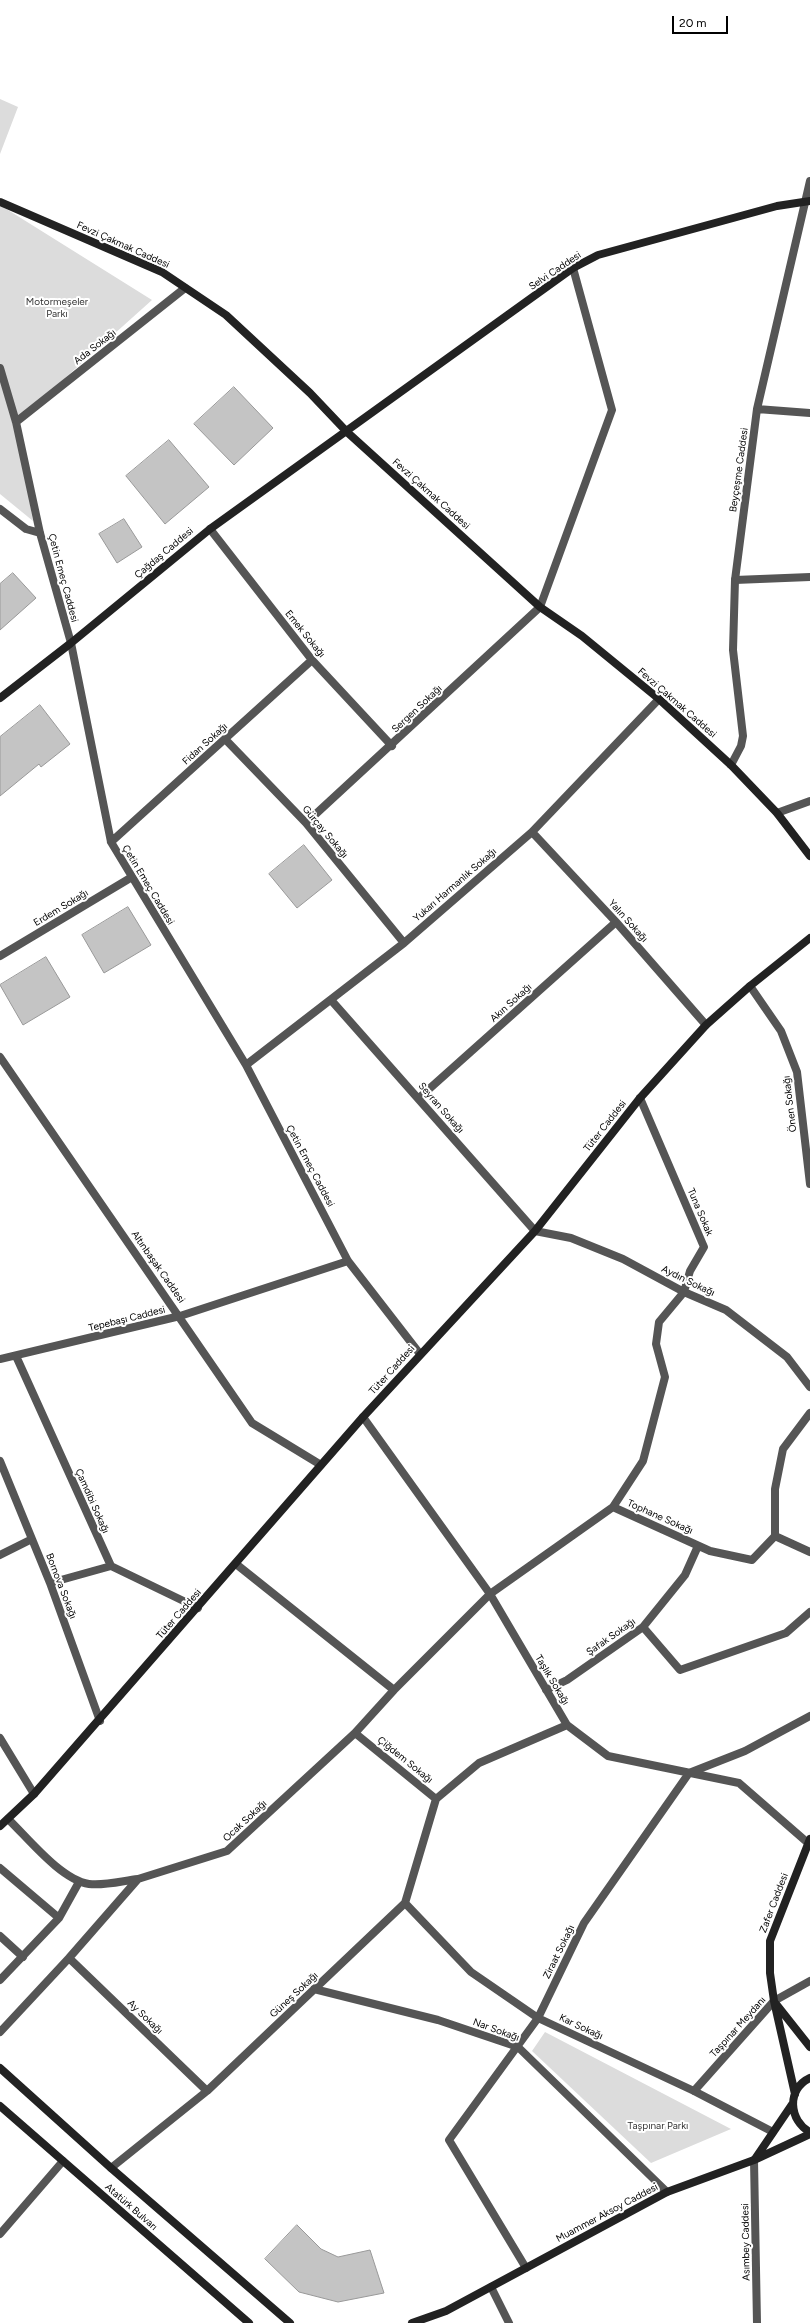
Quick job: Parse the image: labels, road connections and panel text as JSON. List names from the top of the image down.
{
  "streets": {
    "street": [
      "Fevzi Çakmak Caddesi",
      "Selvi Caddesi",
      "Ada Sokağı",
      "Beyçeşme Caddesi",
      "Çağdaş Caddesi",
      "Çetin Emeç Caddesi",
      "Emek Sokağı",
      "Sergen Sokağı",
      "Fidan Sokağı",
      "Gürçay Sokağı",
      "Yukarı Harmanlık Sokağı",
      "Erdem Sokağı",
      "Yalın Sokağı",
      "Akın Sokağı",
      "Önen Sokağı",
      "Seyran Sokağı",
      "Tüter Caddesi",
      "Tuna Sokak",
      "Altınbaşak Caddesi",
      "Aydın Sokağı",
      "Tepebaşı Caddesi",
      "Çamdibi Sokağı",
      "Tophane Sokağı",
      "Bornova Sokağı",
      "Şafak Sokağı",
      "Taşlık Sokağı",
      "Çiğdem Sokağı",
      "Ocak Sokağı",
      "Zafer Caddesi",
      "Ziraat Sokağı",
      "Güneş Sokağı",
      "Ay Sokağı",
      "Kar Sokağı",
      "Taşpınar Meydanı",
      "Nar Sokağı",
      "Atatürk Bulvarı",
      "Muammer Aksoy Caddesi",
      "Asımbey Caddesi"
    ]
  },
  "crossings": [
    ["Fevzi Çakmak Caddesi", "Selvi Caddesi"],
    ["Fevzi Çakmak Caddesi", "Ada Sokağı"],
    ["Fevzi Çakmak Caddesi", "Beyçeşme Caddesi"],
    ["Fevzi Çakmak Caddesi", "Çağdaş Caddesi"],
    ["Fevzi Çakmak Caddesi", "Sergen Sokağı"],
    ["Fevzi Çakmak Caddesi", "Yukarı Harmanlık Sokağı"],
    ["Selvi Caddesi", "Beyçeşme Caddesi"],
    ["Selvi Caddesi", "Çağdaş Caddesi"],
    ["Ada Sokağı", "Çetin Emeç Caddesi"],
    ["Çağdaş Caddesi", "Çetin Emeç Caddesi"],
    ["Çağdaş Caddesi", "Emek Sokağı"],
    ["Çetin Emeç Caddesi", "Fidan Sokağı"],
    ["Çetin Emeç Caddesi", "Yukarı Harmanlık Sokağı"],
    ["Çetin Emeç Caddesi", "Erdem Sokağı"],
    ["Çetin Emeç Caddesi", "Tüter Caddesi"],
    ["Çetin Emeç Caddesi", "Tepebaşı Caddesi"],
    ["Emek Sokağı", "Sergen Sokağı"],
    ["Emek Sokağı", "Fidan Sokağı"],
    ["Sergen Sokağı", "Gürçay Sokağı"],
    ["Fidan Sokağı", "Gürçay Sokağı"],
    ["Gürçay Sokağı", "Yukarı Harmanlık Sokağı"],
    ["Yukarı Harmanlık Sokağı", "Yalın Sokağı"],
    ["Yukarı Harmanlık Sokağı", "Seyran Sokağı"],
    ["Yalın Sokağı", "Akın Sokağı"],
    ["Yalın Sokağı", "Tüter Caddesi"],
    ["Akın Sokağı", "Seyran Sokağı"],
    ["Önen Sokağı", "Tüter Caddesi"],
    ["Seyran Sokağı", "Tüter Caddesi"],
    ["Seyran Sokağı", "Aydın Sokağı"],
    ["Tüter Caddesi", "Tuna Sokak"],
    ["Tüter Caddesi", "Altınbaşak Caddesi"],
    ["Tüter Caddesi", "Aydın Sokağı"],
    ["Tüter Caddesi", "Bornova Sokağı"],
    ["Tüter Caddesi", "Taşlık Sokağı"],
    ["Tuna Sokak", "Aydın Sokağı"],
    ["Tuna Sokak", "Tophane Sokağı"],
    ["Altınbaşak Caddesi", "Tepebaşı Caddesi"],
    ["Tepebaşı Caddesi", "Çamdibi Sokağı"],
    ["Tophane Sokağı", "Şafak Sokağı"],
    ["Tophane Sokağı", "Taşlık Sokağı"],
    ["Tophane Sokağı", "Ocak Sokağı"],
    ["Şafak Sokağı", "Taşlık Sokağı"],
    ["Taşlık Sokağı", "Ocak Sokağı"],
    ["Taşlık Sokağı", "Zafer Caddesi"],
    ["Taşlık Sokağı", "Ziraat Sokağı"],
    ["Çiğdem Sokağı", "Ocak Sokağı"],
    ["Zafer Caddesi", "Taşpınar Meydanı"],
    ["Ziraat Sokağı", "Kar Sokağı"],
    ["Ziraat Sokağı", "Nar Sokağı"],
    ["Ziraat Sokağı", "Muammer Aksoy Caddesi"],
    ["Güneş Sokağı", "Ay Sokağı"],
    ["Güneş Sokağı", "Kar Sokağı"],
    ["Güneş Sokağı", "Nar Sokağı"],
    ["Kar Sokağı", "Taşpınar Meydanı"],
    ["Nar Sokağı", "Muammer Aksoy Caddesi"],
    ["Muammer Aksoy Caddesi", "Asımbey Caddesi"]
  ],
  "parks": ["Motormeşeler Parkı", "Taşpınar Parkı"],
  "scale_bar": "20 m"
}
